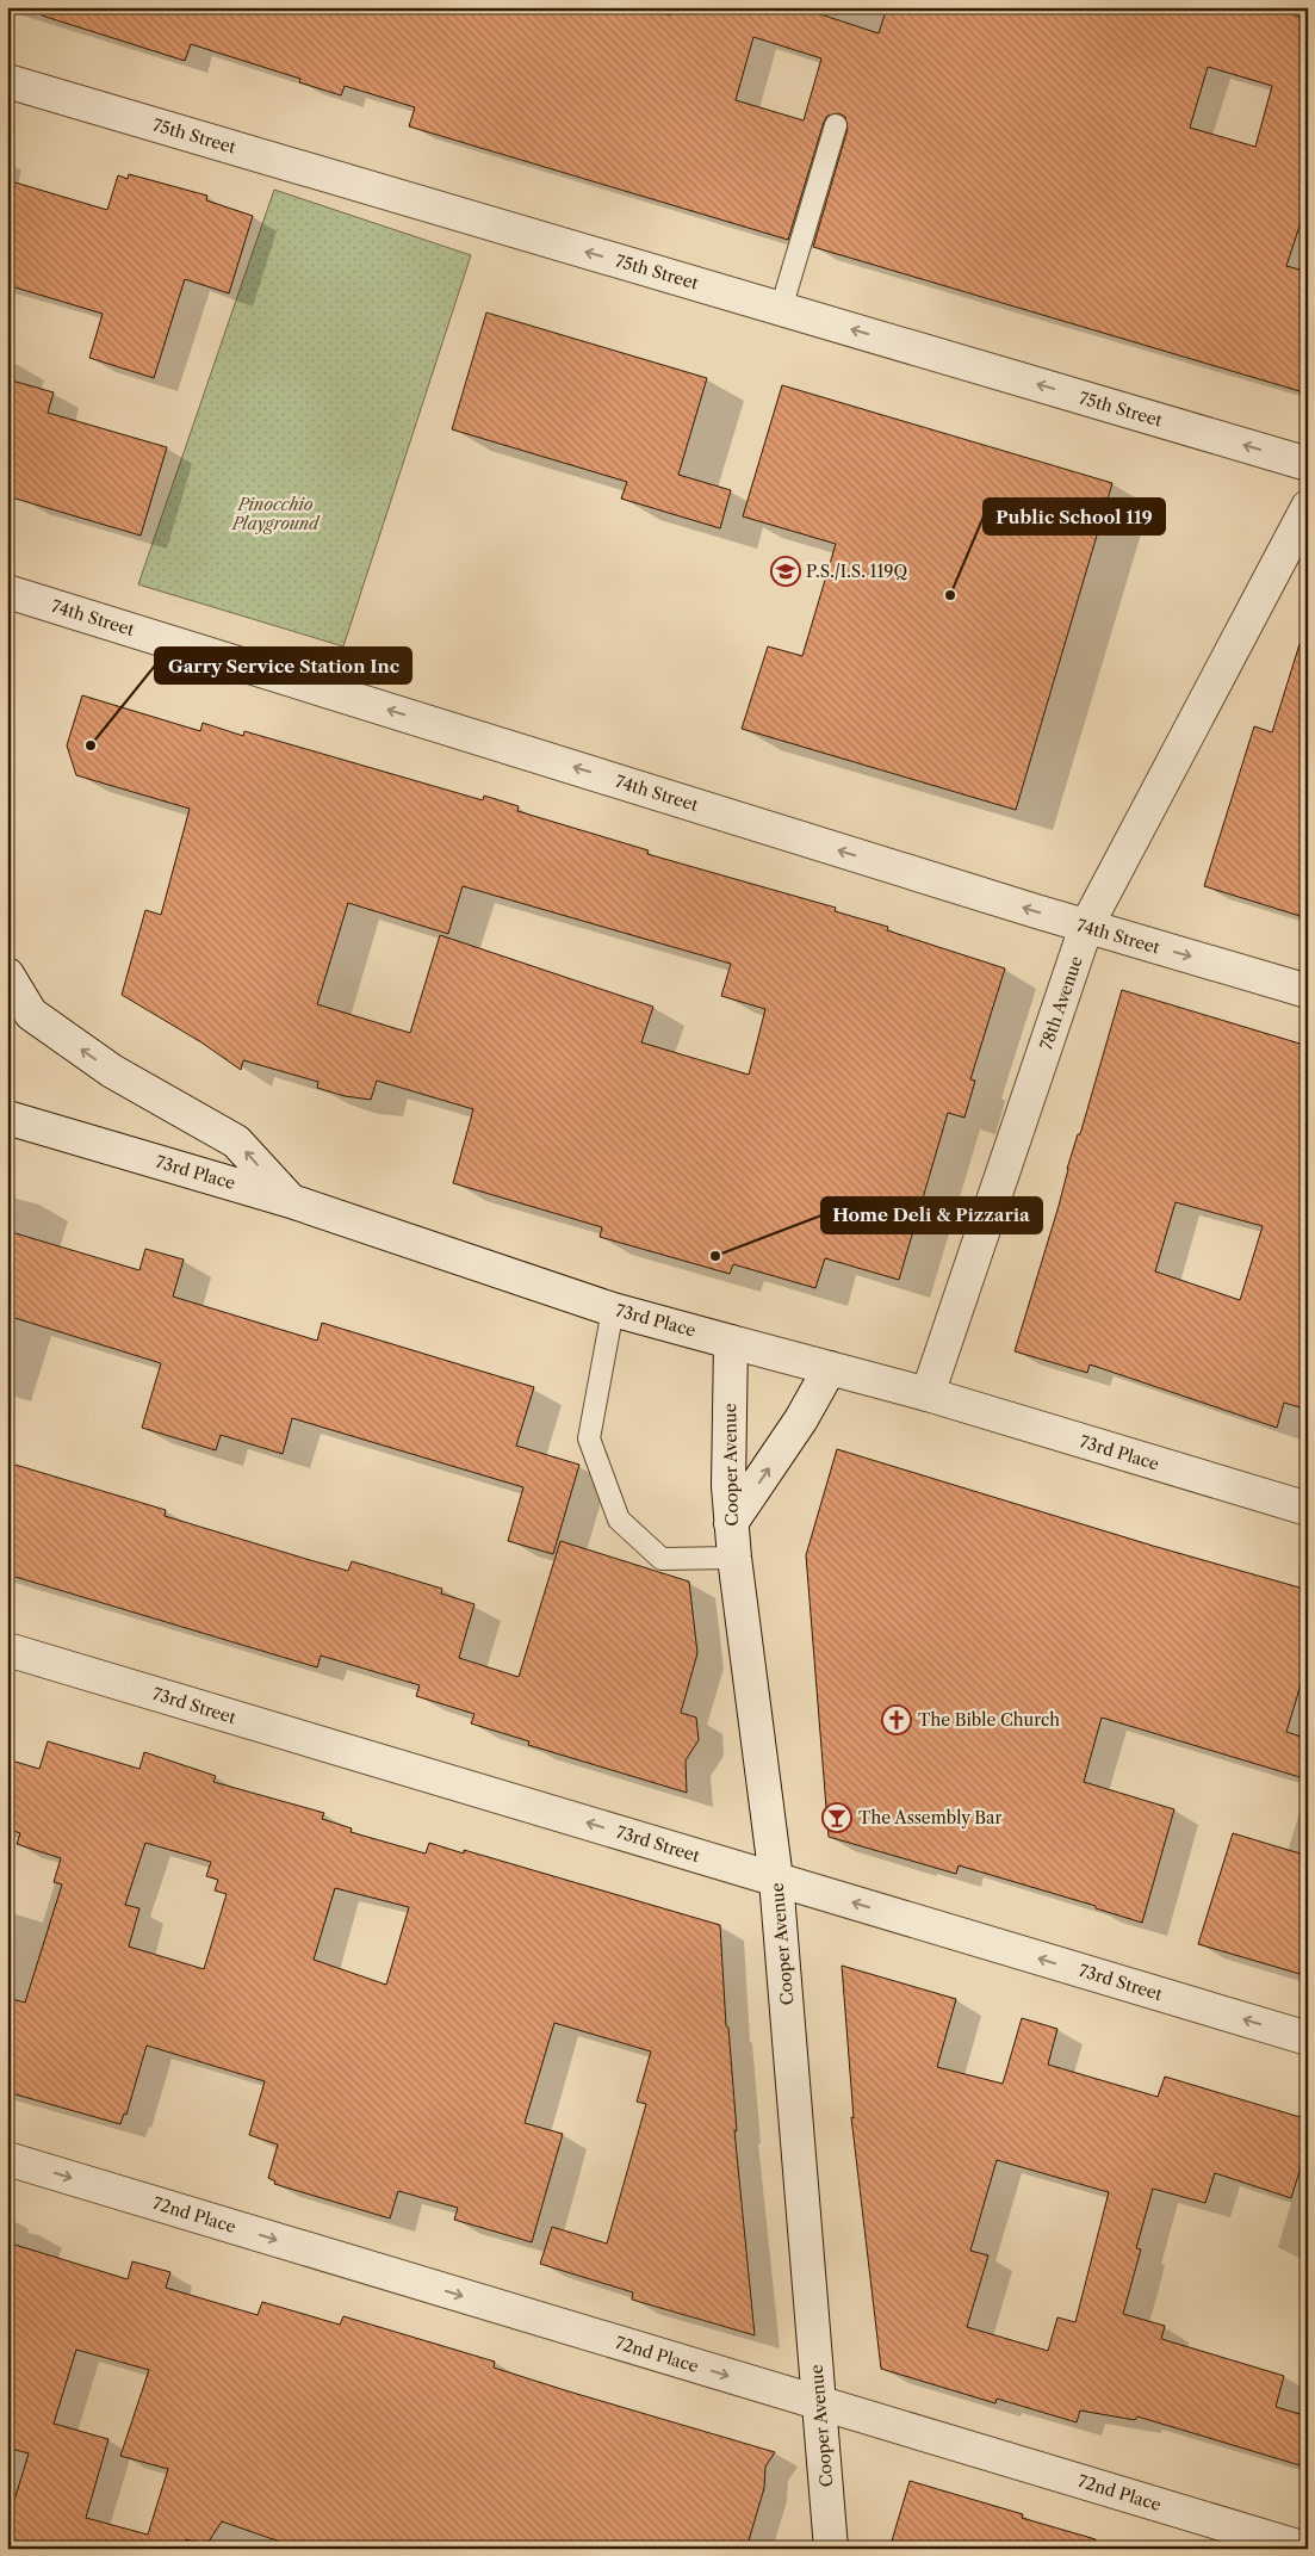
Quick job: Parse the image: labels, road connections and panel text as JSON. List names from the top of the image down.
{
  "streets": {
    "street": [
      "75th Street",
      "74th Street",
      "78th Avenue",
      "73rd Place",
      "Cooper Avenue",
      "73rd Street",
      "72nd Place"
    ]
  },
  "crossings": [
    ["74th Street", "78th Avenue"],
    ["78th Avenue", "73rd Place"],
    ["73rd Place", "Cooper Avenue"],
    ["Cooper Avenue", "73rd Street"],
    ["Cooper Avenue", "72nd Place"]
  ],
  "one_way": ["75th Street", "73rd Street", "72nd Place"],
  "parks": ["Pinocchio Playground"],
  "places": {
    "school or university": ["P.S./I.S. 119Q"],
    "other": ["Public School 119", "Garry Service Station Inc", "Home Deli & Pizzaria"],
    "church": ["The Bible Church"],
    "bar": ["The Assembly Bar"]
  }
}
